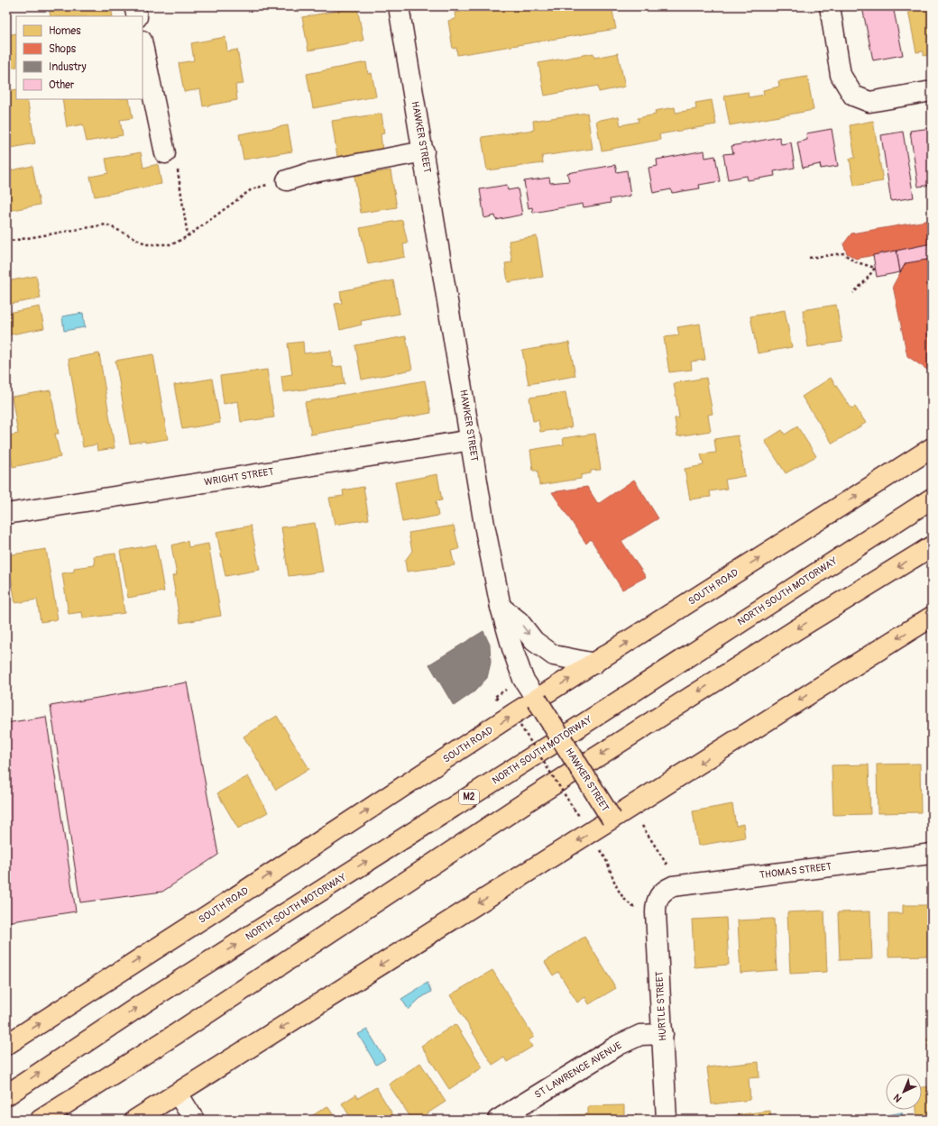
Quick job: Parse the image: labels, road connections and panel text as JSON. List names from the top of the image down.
{
  "streets": {
    "main road": [
      "HAWKER STREET",
      "SOUTH ROAD",
      "NORTH SOUTH MOTORWAY",
      "M2"
    ],
    "street": [
      "WRIGHT STREET",
      "THOMAS STREET",
      "HURTLE STREET",
      "ST LAWRENCE AVENUE"
    ]
  },
  "crossings": [
    ["HAWKER STREET", "WRIGHT STREET"],
    ["HAWKER STREET", "SOUTH ROAD"],
    ["THOMAS STREET", "HURTLE STREET"],
    ["HURTLE STREET", "ST LAWRENCE AVENUE"]
  ],
  "legend": [
    "Homes",
    "Shops",
    "Industry",
    "Other"
  ],
  "north": "bottom left"
}
